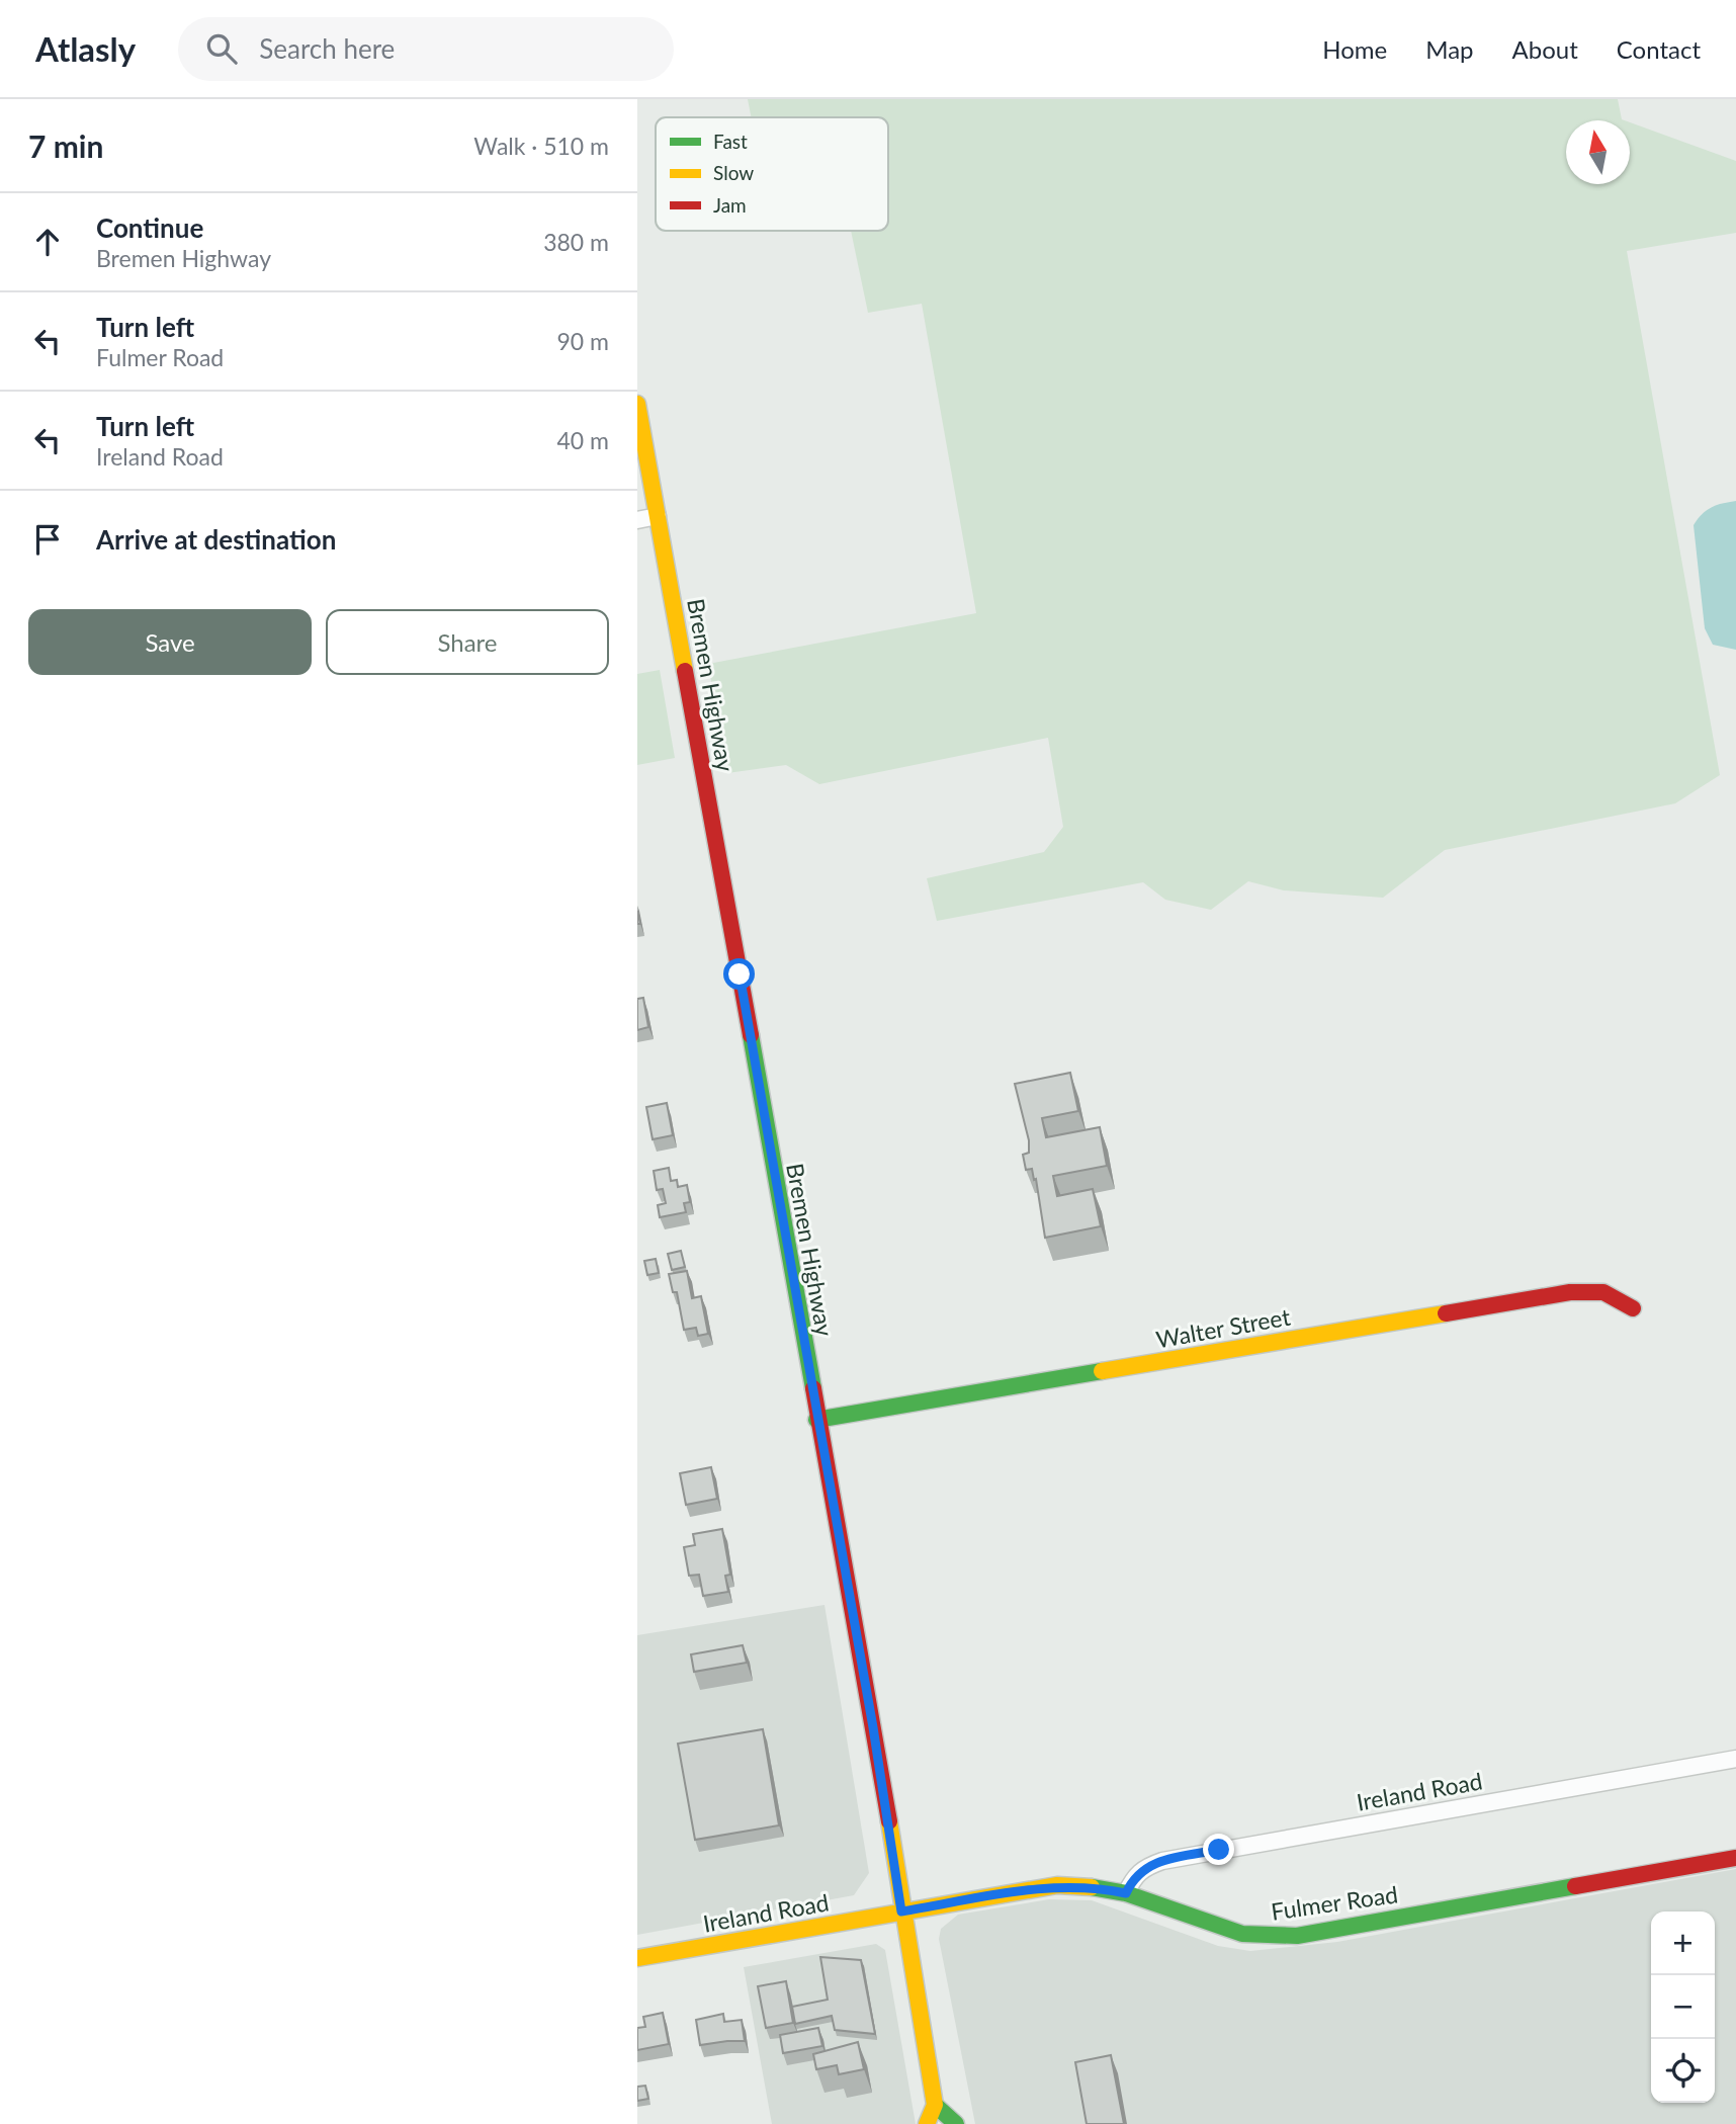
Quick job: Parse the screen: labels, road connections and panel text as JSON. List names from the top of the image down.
{
  "streets": {
    "main road": [
      "Bremen Highway",
      "Walter Street",
      "Ireland Road",
      "Fulmer Road"
    ]
  },
  "crossings": [
    ["Bremen Highway", "Walter Street"],
    ["Bremen Highway", "Ireland Road"],
    ["Bremen Highway", "Fulmer Road"],
    ["Ireland Road", "Fulmer Road"]
  ],
  "legend": ["Fast", "Slow", "Jam"],
  "north": "top",
  "page": {
    "header": "Atlasly",
    "search": "Search here",
    "nav": [
      "Home",
      "Map",
      "About",
      "Contact"
    ],
    "heading": ["7 min", "Walk · 510 m"],
    "list": [
      ["Continue", "Bremen Highway", "380 m"],
      ["Turn left", "Fulmer Road", "90 m"],
      ["Turn left", "Ireland Road", "40 m"],
      "Arrive at destination"
    ],
    "buttons": ["Save", "Share"],
    "map_buttons": ["+", "−"]
  }
}
